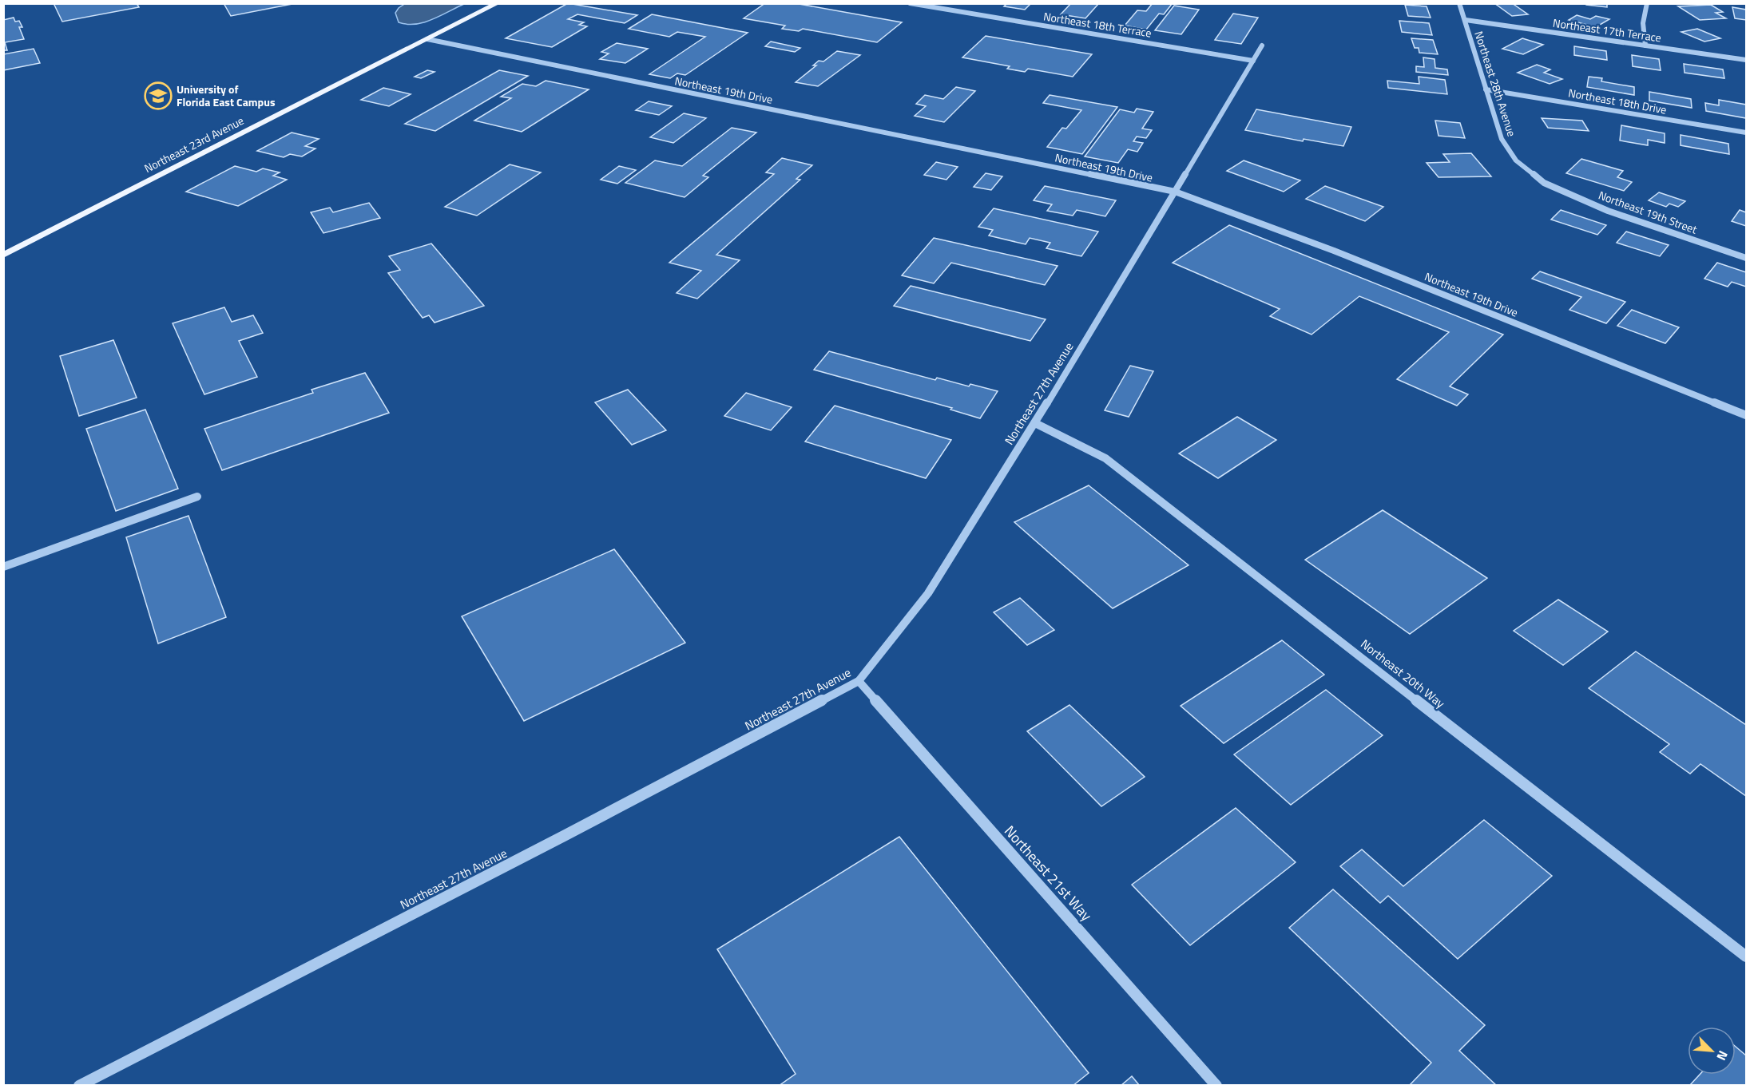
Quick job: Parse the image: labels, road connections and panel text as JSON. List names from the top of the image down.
{
  "streets": {
    "main road": ["Northeast 23rd Avenue"],
    "street": [
      "Northeast 18th Terrace",
      "Northeast 17th Terrace",
      "Northeast 28th Avenue",
      "Northeast 19th Drive",
      "Northeast 18th Drive",
      "Northeast 19th Street",
      "Northeast 27th Avenue",
      "Northeast 20th Way",
      "Northeast 21st Way"
    ]
  },
  "crossings": [
    ["Northeast 18th Terrace", "Northeast 27th Avenue"],
    ["Northeast 17th Terrace", "Northeast 28th Avenue"],
    ["Northeast 28th Avenue", "Northeast 18th Drive"],
    ["Northeast 28th Avenue", "Northeast 19th Street"],
    ["Northeast 19th Drive", "Northeast 23rd Avenue"],
    ["Northeast 19th Drive", "Northeast 27th Avenue"],
    ["Northeast 27th Avenue", "Northeast 20th Way"],
    ["Northeast 27th Avenue", "Northeast 21st Way"]
  ],
  "places": {
    "school or university": ["University of Florida East Campus"]
  },
  "north": "bottom right"
}
